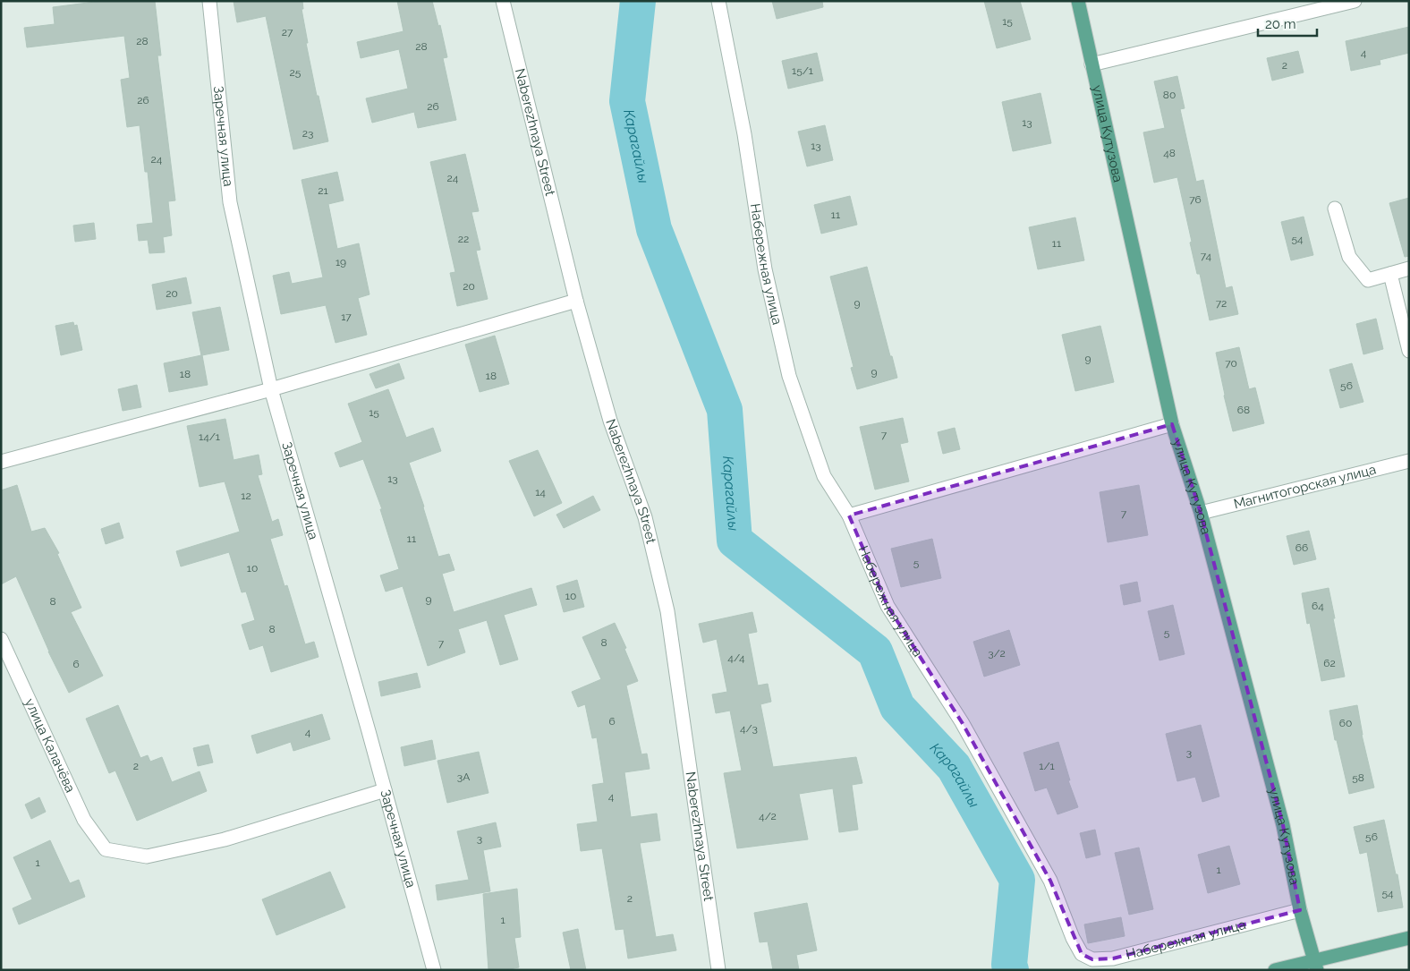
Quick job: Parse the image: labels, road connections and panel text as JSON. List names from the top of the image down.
{
  "streets": {
    "main road": ["улица Кутузова"],
    "street": [
      "Naberezhnaya Street",
      "Заречная улица",
      "Набережная улица",
      "Магнитогорская улица",
      "улица Калачёва"
    ]
  },
  "crossings": [
    ["улица Кутузова", "Набережная улица"],
    ["улица Кутузова", "Магнитогорская улица"],
    ["Заречная улица", "улица Калачёва"]
  ],
  "water": ["Карагайлы"],
  "house_numbers": [
    "15",
    "27",
    "28",
    "28",
    "4",
    "2",
    "15/1",
    "25",
    "80",
    "26",
    "26",
    "13",
    "23",
    "13",
    "48",
    "24",
    "24",
    "21",
    "76",
    "11",
    "22",
    "54",
    "11",
    "74",
    "19",
    "20",
    "20",
    "9",
    "72",
    "17",
    "9",
    "70",
    "9",
    "18",
    "18",
    "56",
    "68",
    "15",
    "7",
    "14/1",
    "13",
    "14",
    "12",
    "7",
    "11",
    "66",
    "5",
    "10",
    "10",
    "9",
    "8",
    "64",
    "8",
    "5",
    "8",
    "7",
    "3/2",
    "4/4",
    "62",
    "6",
    "6",
    "60",
    "4/3",
    "4",
    "3",
    "2",
    "1/1",
    "3А",
    "58",
    "4",
    "4/2",
    "56",
    "3",
    "1",
    "1",
    "54",
    "2",
    "1"
  ],
  "scale_bar": "20 m"
}
